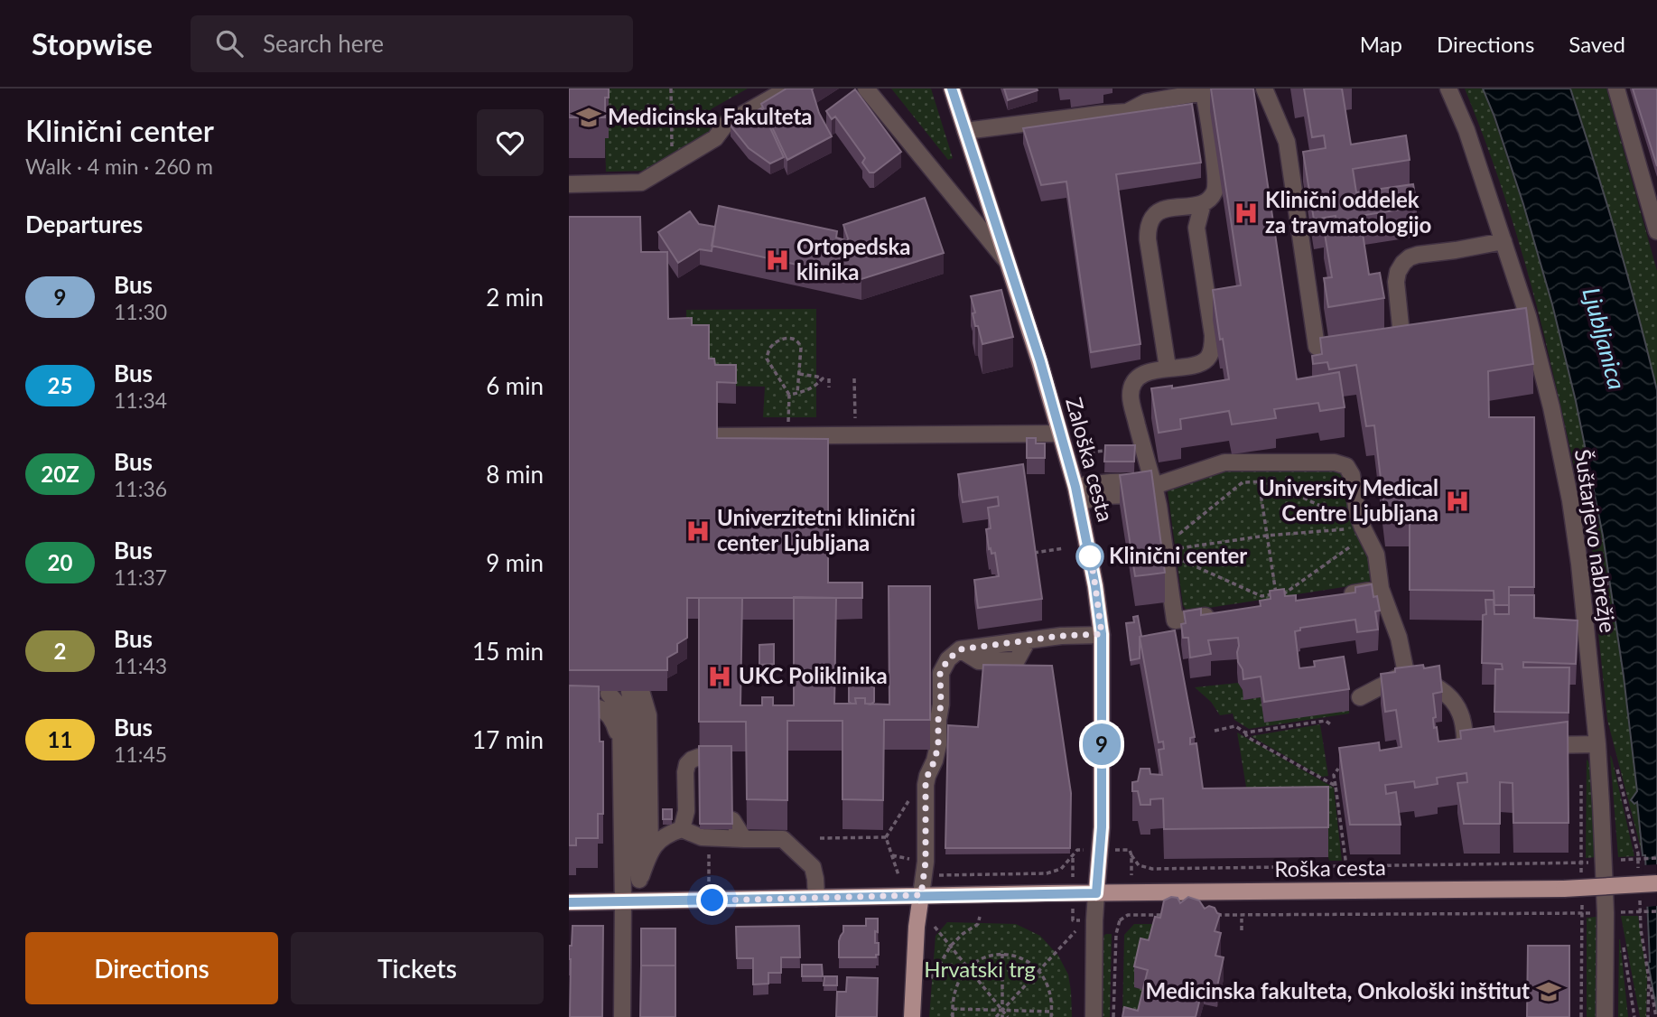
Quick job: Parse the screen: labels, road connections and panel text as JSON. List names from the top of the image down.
{
  "streets": {
    "main road": ["Zaloška cesta", "Roška cesta"],
    "street": ["Šuštarjevo nabrežje"]
  },
  "crossings": [
    ["Zaloška cesta", "Roška cesta"]
  ],
  "water": ["Ljubljanica"],
  "parks": ["Hrvatski trg"],
  "places": {
    "school or university": ["Medicinska Fakulteta", "Medicinska fakulteta, Onkološki inštitut"],
    "hospital": [
      "Klinični oddelek za travmatologijo",
      "Ortopedska klinika",
      "University Medical Centre Ljubljana",
      "Univerzitetni klinični center Ljubljana",
      "UKC Poliklinika"
    ],
    "other": ["Klinični center"]
  },
  "lines": ["bus line 9"],
  "page": {
    "header": "Stopwise",
    "search": "Search here",
    "nav": ["Map", "Directions", "Saved"],
    "heading": [
      ["Klinični center", "Walk · 4 min · 260 m"],
      "Departures"
    ],
    "on_map": "9",
    "list": [
      {
        "mark": "9",
        "name": "Bus",
        "note": "11:30",
        "value": "2 min"
      },
      {
        "mark": "25",
        "name": "Bus",
        "note": "11:34",
        "value": "6 min"
      },
      {
        "mark": "20Z",
        "name": "Bus",
        "note": "11:36",
        "value": "8 min"
      },
      {
        "mark": "20",
        "name": "Bus",
        "note": "11:37",
        "value": "9 min"
      },
      {
        "mark": "2",
        "name": "Bus",
        "note": "11:43",
        "value": "15 min"
      },
      {
        "mark": "11",
        "name": "Bus",
        "note": "11:45",
        "value": "17 min"
      }
    ],
    "buttons": ["Directions", "Tickets"]
  }
}
